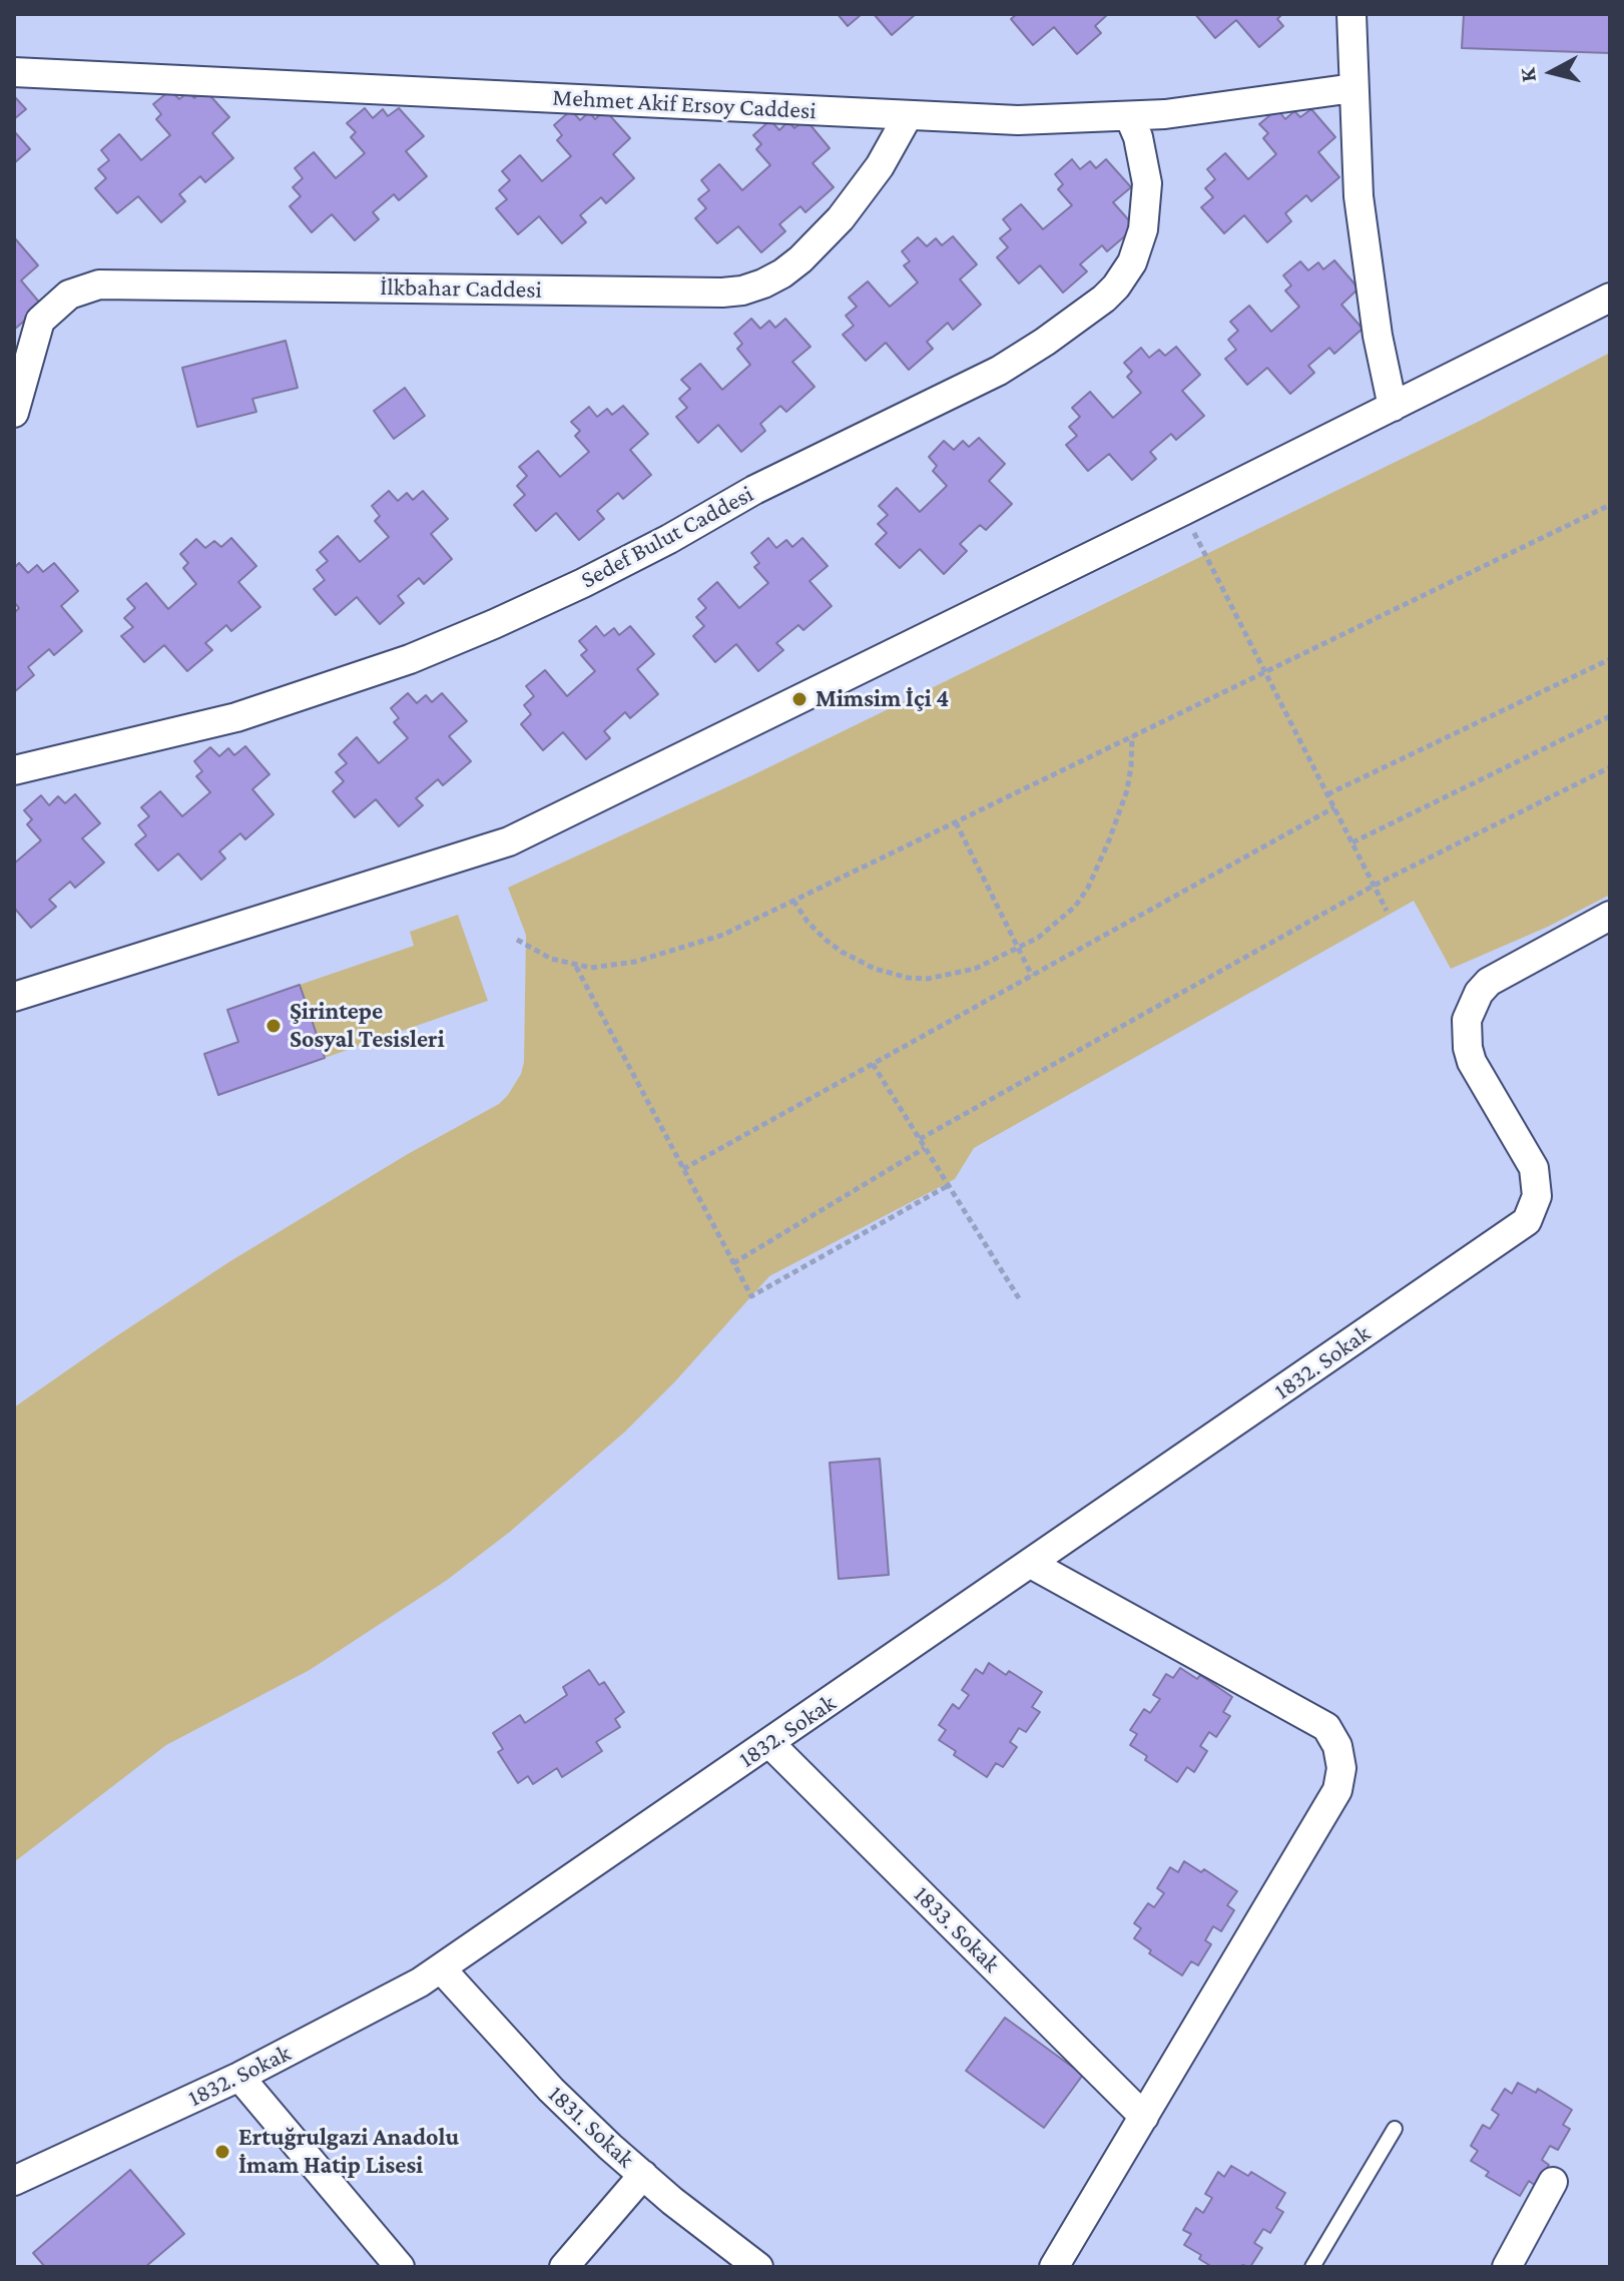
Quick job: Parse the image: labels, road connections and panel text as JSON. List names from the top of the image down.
{
  "streets": {
    "street": [
      "Mehmet Akif Ersoy Caddesi",
      "İlkbahar Caddesi",
      "Sedef Bulut Caddesi",
      "1832. Sokak",
      "1833. Sokak",
      "1831. Sokak"
    ]
  },
  "crossings": [
    ["Mehmet Akif Ersoy Caddesi", "İlkbahar Caddesi"],
    ["Mehmet Akif Ersoy Caddesi", "Sedef Bulut Caddesi"],
    ["1832. Sokak", "1833. Sokak"],
    ["1832. Sokak", "1831. Sokak"]
  ],
  "places": ["Mimsim İçi 4", "Şirintepe Sosyal Tesisleri", "Ertuğrulgazi Anadolu İmam Hatip Lisesi"],
  "north": "left"
}
